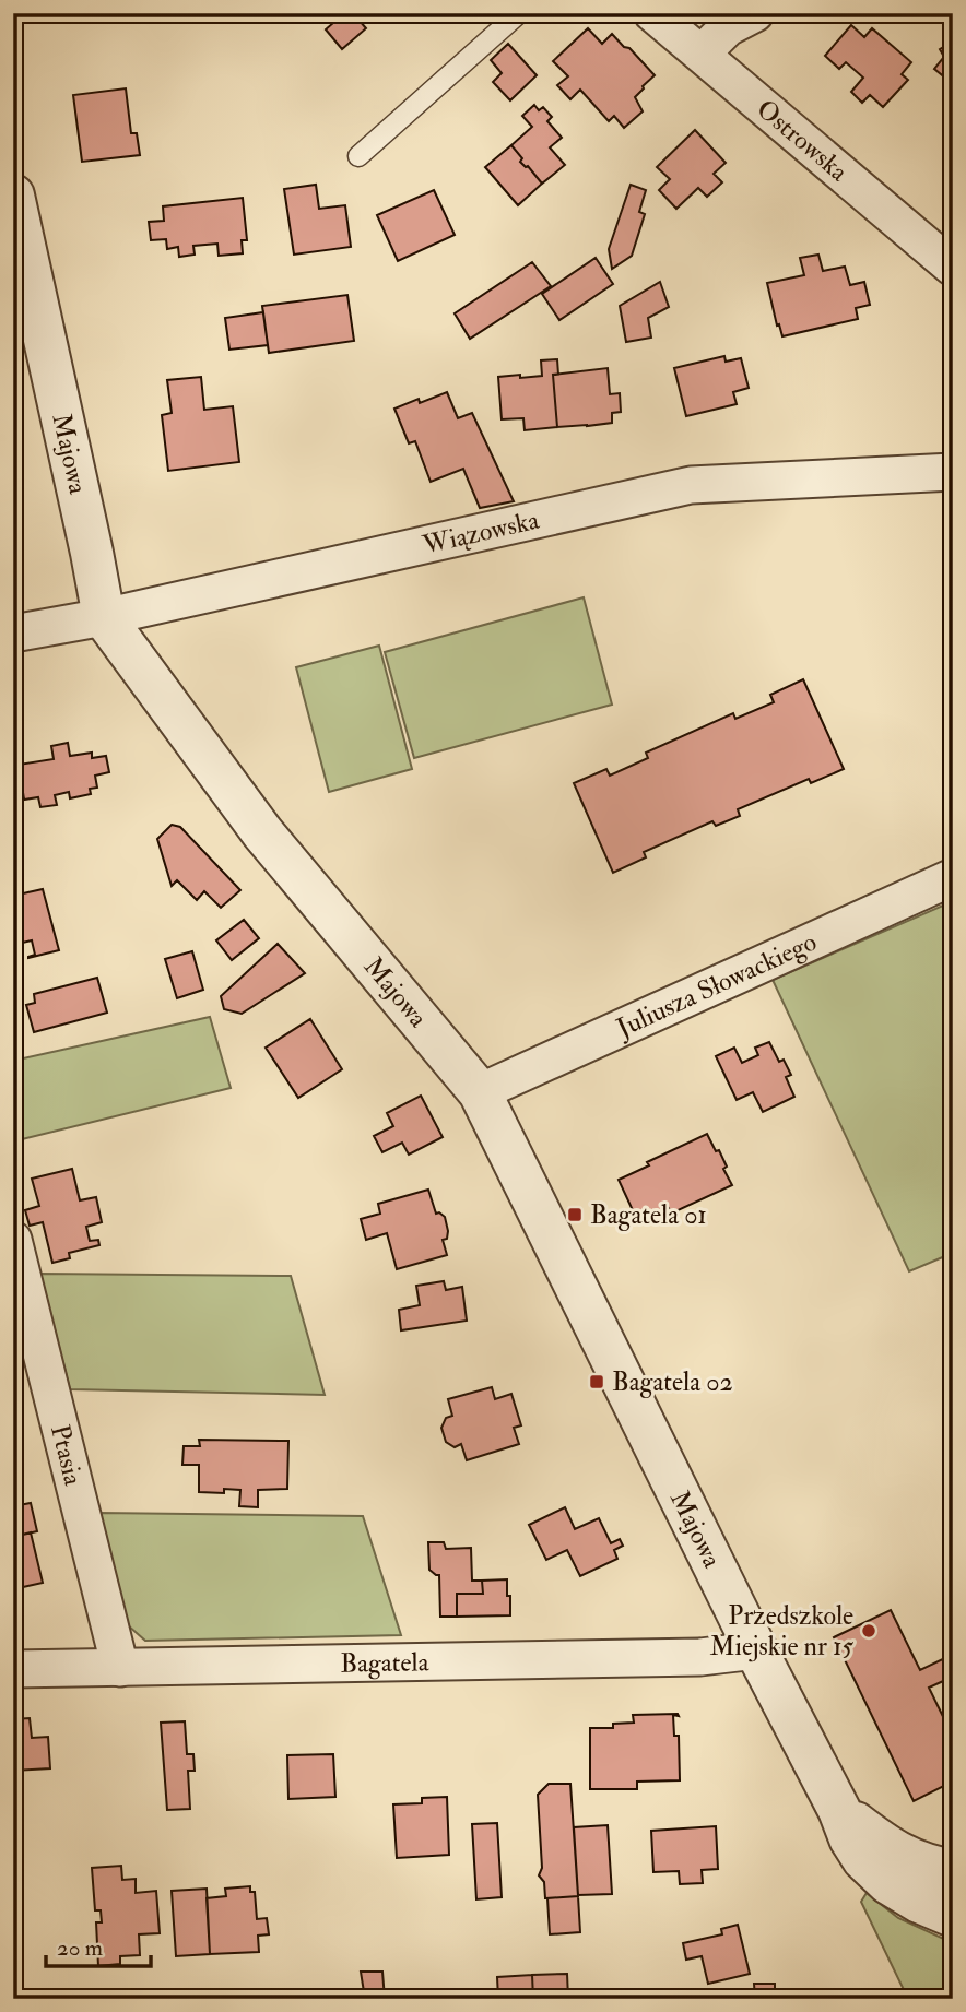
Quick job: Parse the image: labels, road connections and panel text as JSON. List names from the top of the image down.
{
  "streets": {
    "street": [
      "Ostrowska",
      "Majowa",
      "Wiązowska",
      "Juliusza Słowackiego",
      "Ptasia",
      "Bagatela"
    ]
  },
  "crossings": [
    ["Majowa", "Wiązowska"],
    ["Majowa", "Juliusza Słowackiego"],
    ["Majowa", "Bagatela"],
    ["Ptasia", "Bagatela"]
  ],
  "places": {
    "transit": ["Bagatela 01", "Bagatela 02"],
    "other": ["Przedszkole Miejskie nr 15"]
  },
  "scale_bar": "20 m"
}
